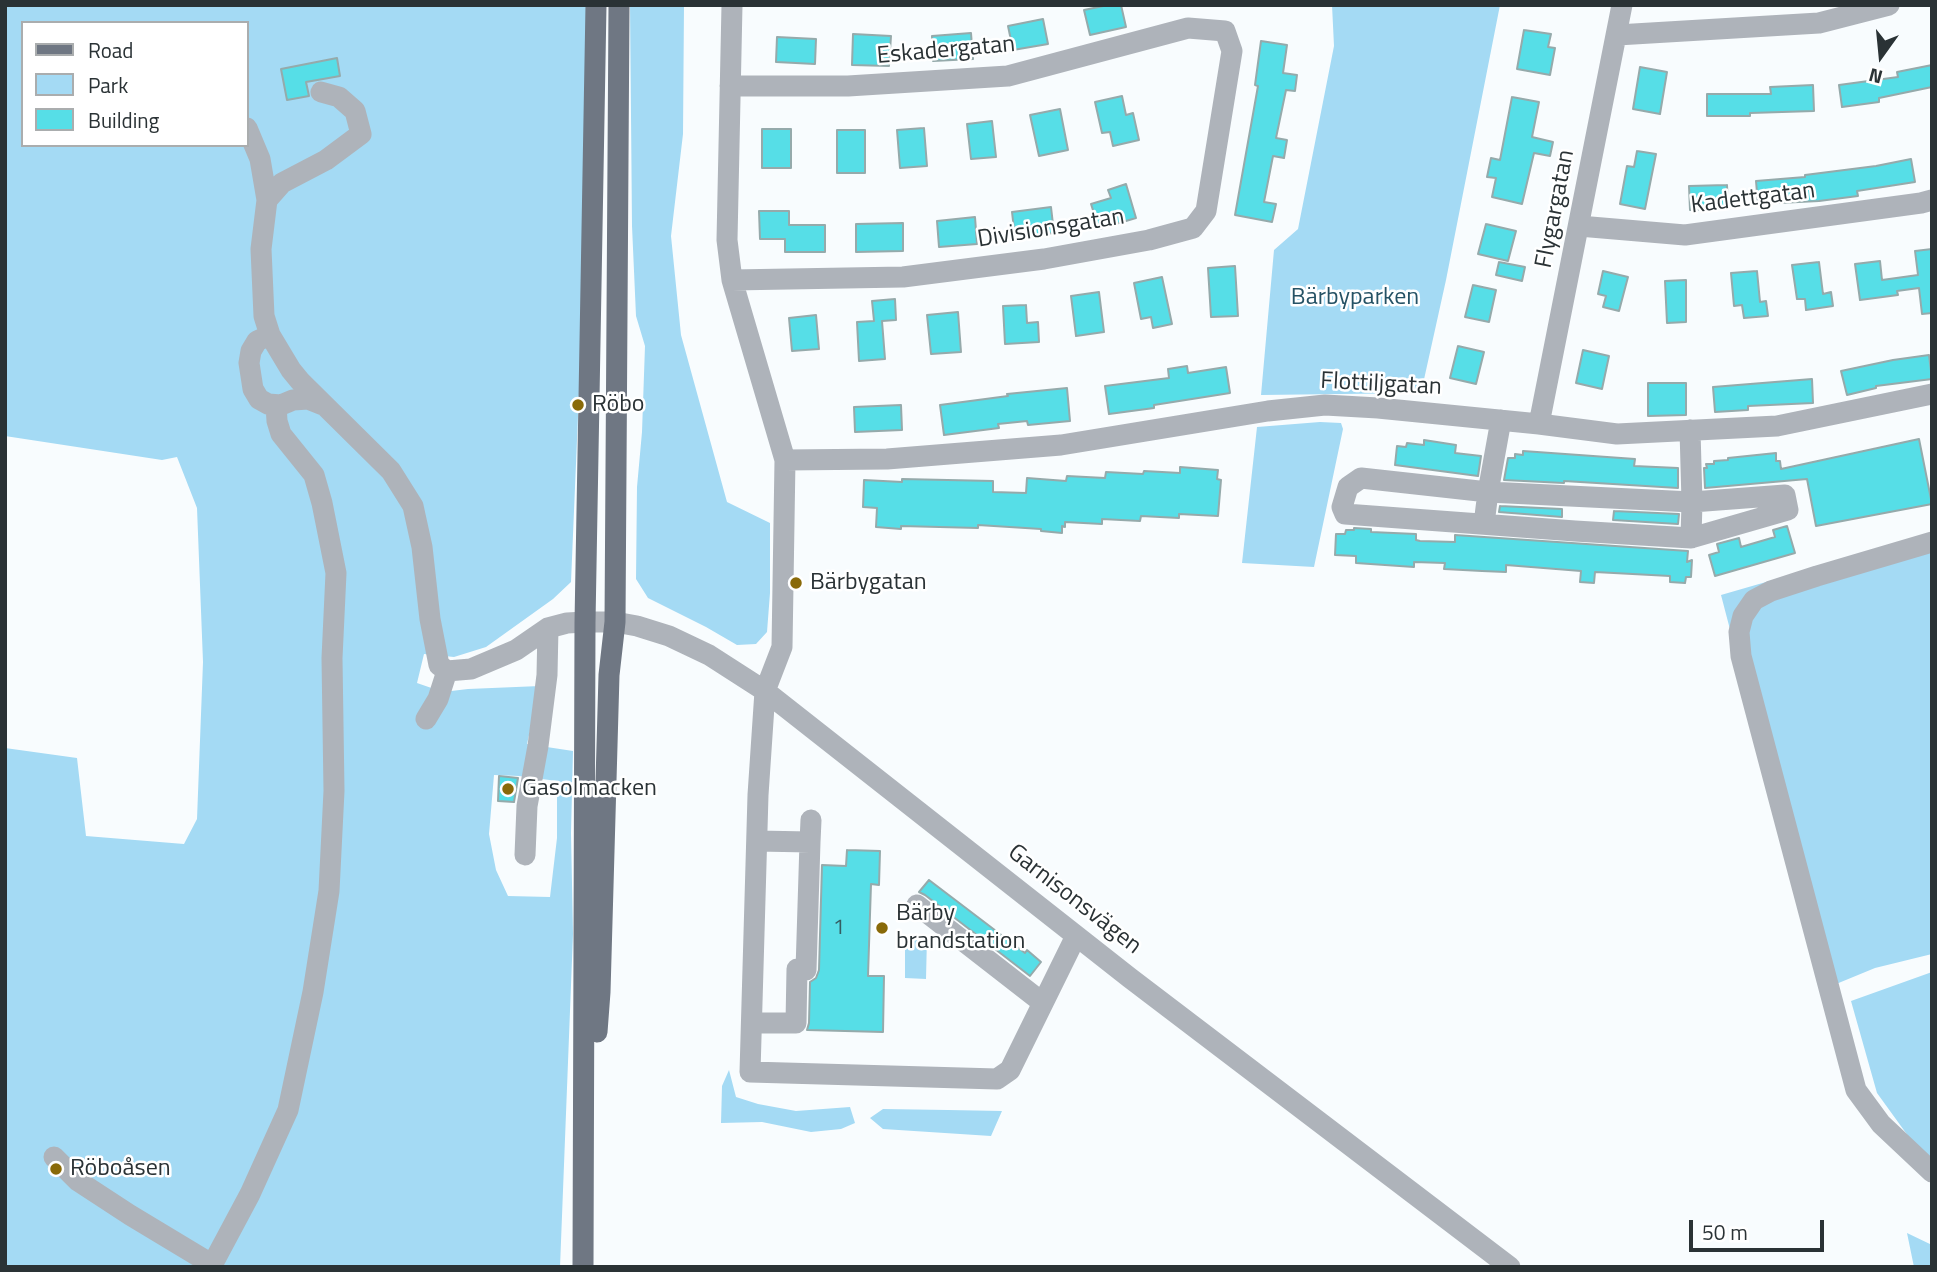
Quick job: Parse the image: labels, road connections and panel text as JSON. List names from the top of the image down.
{
  "streets": {
    "street": [
      "Eskadergatan",
      "Kadettgatan",
      "Flygargatan",
      "Divisionsgatan",
      "Flottiljgatan",
      "Garnisonsvägen"
    ]
  },
  "crossings": [
    ["Eskadergatan", "Divisionsgatan"],
    ["Kadettgatan", "Flygargatan"],
    ["Flygargatan", "Flottiljgatan"]
  ],
  "parks": ["Bärbyparken"],
  "places": [
    "Röbo",
    "Bärbygatan",
    "Gasolmacken",
    "Bärby brandstation",
    "Röboåsen"
  ],
  "house_numbers": ["1"],
  "legend": ["Road", "Park", "Building"],
  "scale_bar": "50 m",
  "north": "bottom"
}
